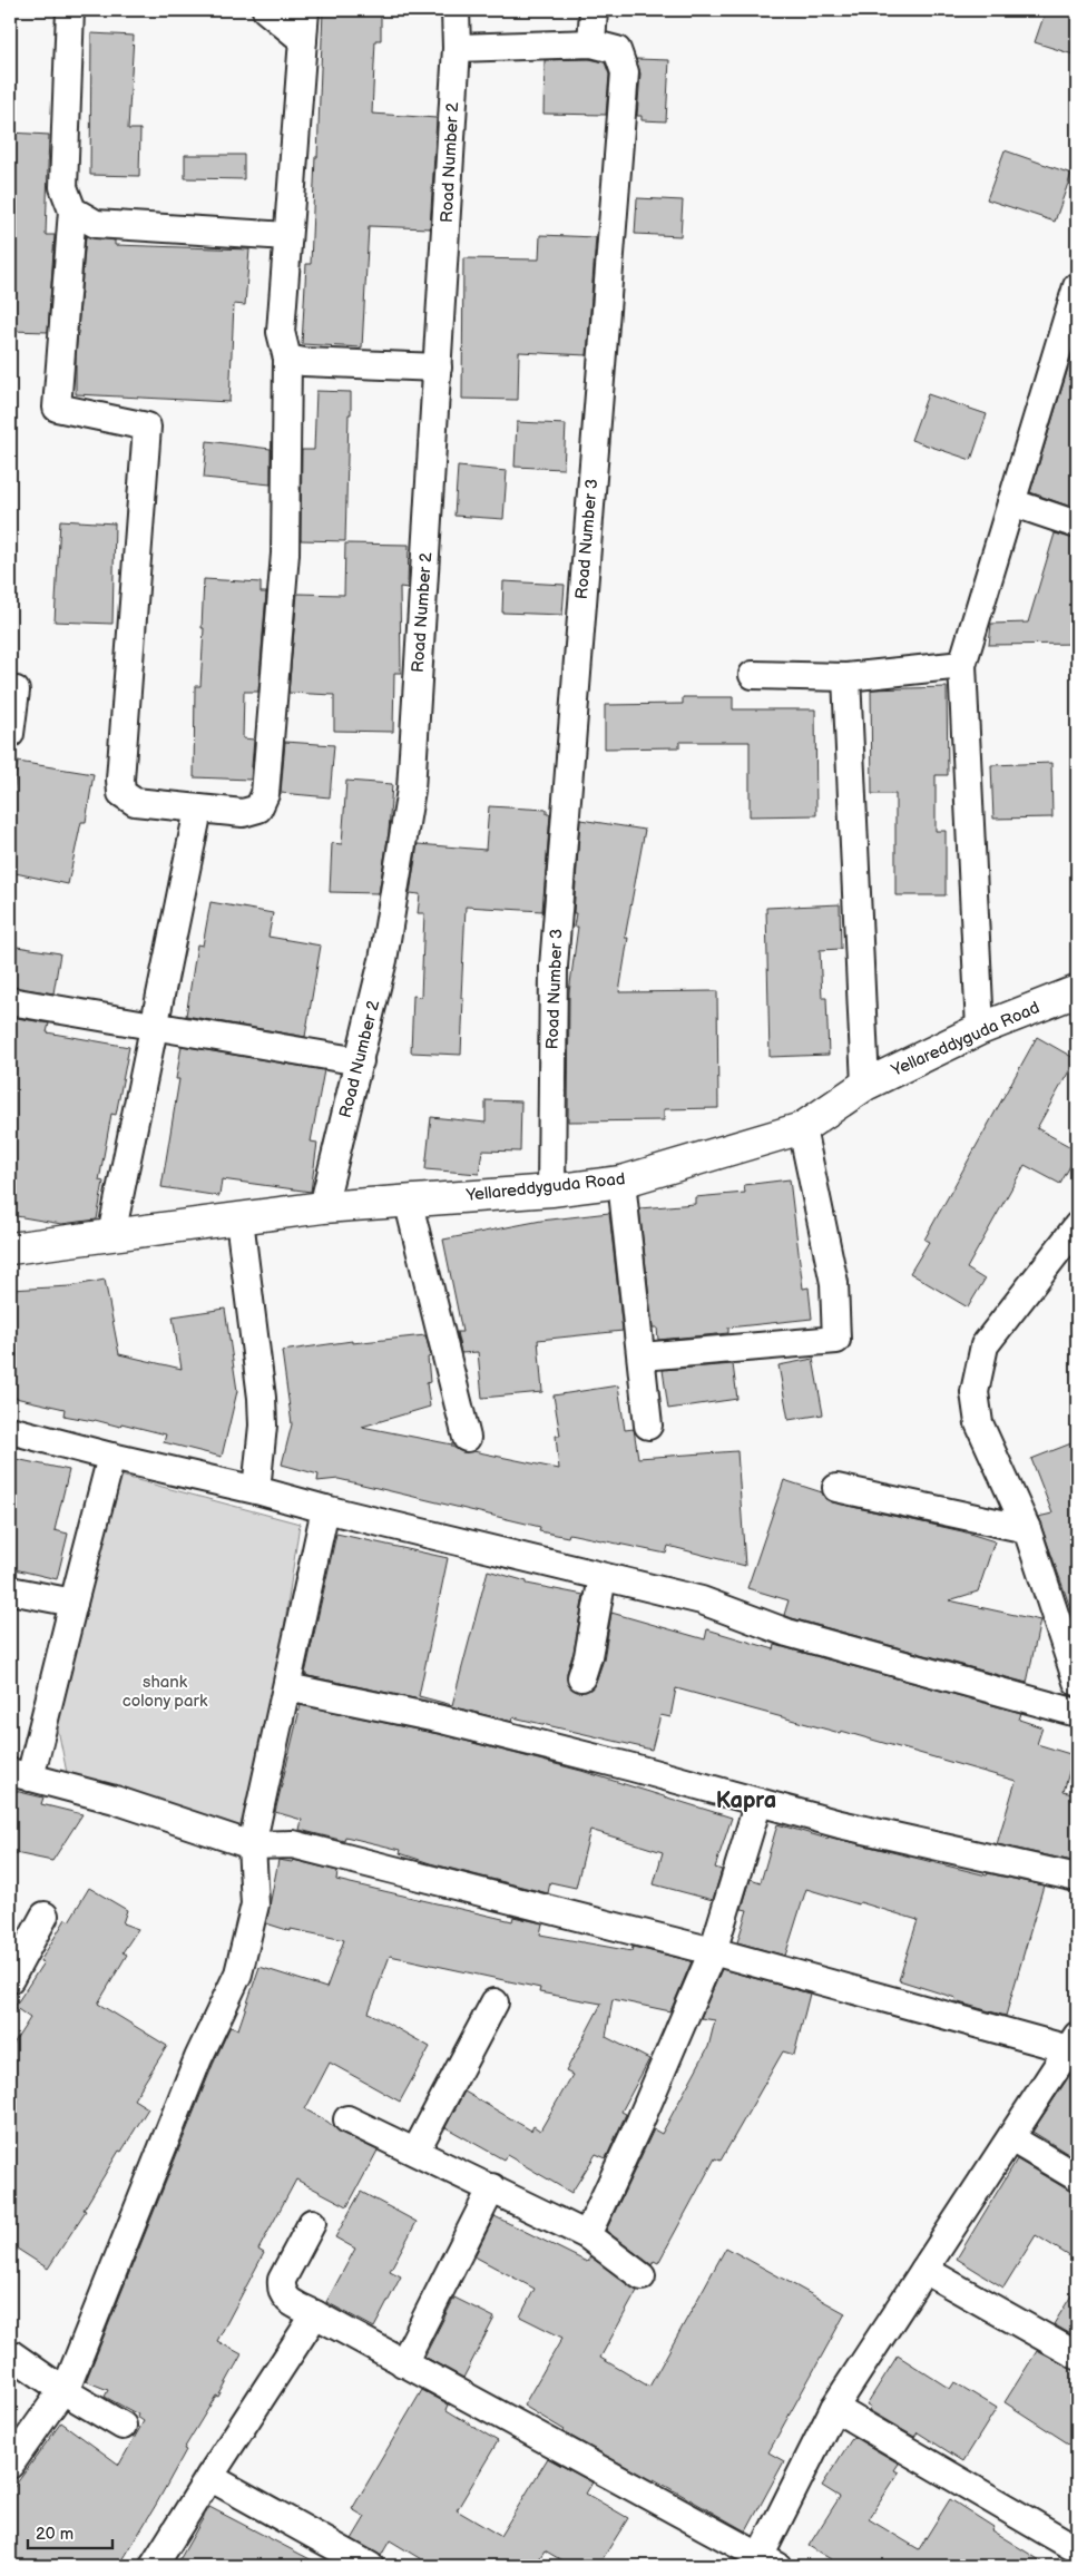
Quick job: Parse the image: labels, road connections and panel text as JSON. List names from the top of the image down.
{
  "streets": {
    "street": ["Road Number 2", "Road Number 3", "Yellareddyguda Road"]
  },
  "crossings": [
    ["Road Number 2", "Road Number 3"],
    ["Road Number 2", "Yellareddyguda Road"],
    ["Road Number 3", "Yellareddyguda Road"]
  ],
  "districts": ["Kapra"],
  "parks": ["shank colony park"],
  "scale_bar": "20 m"
}
